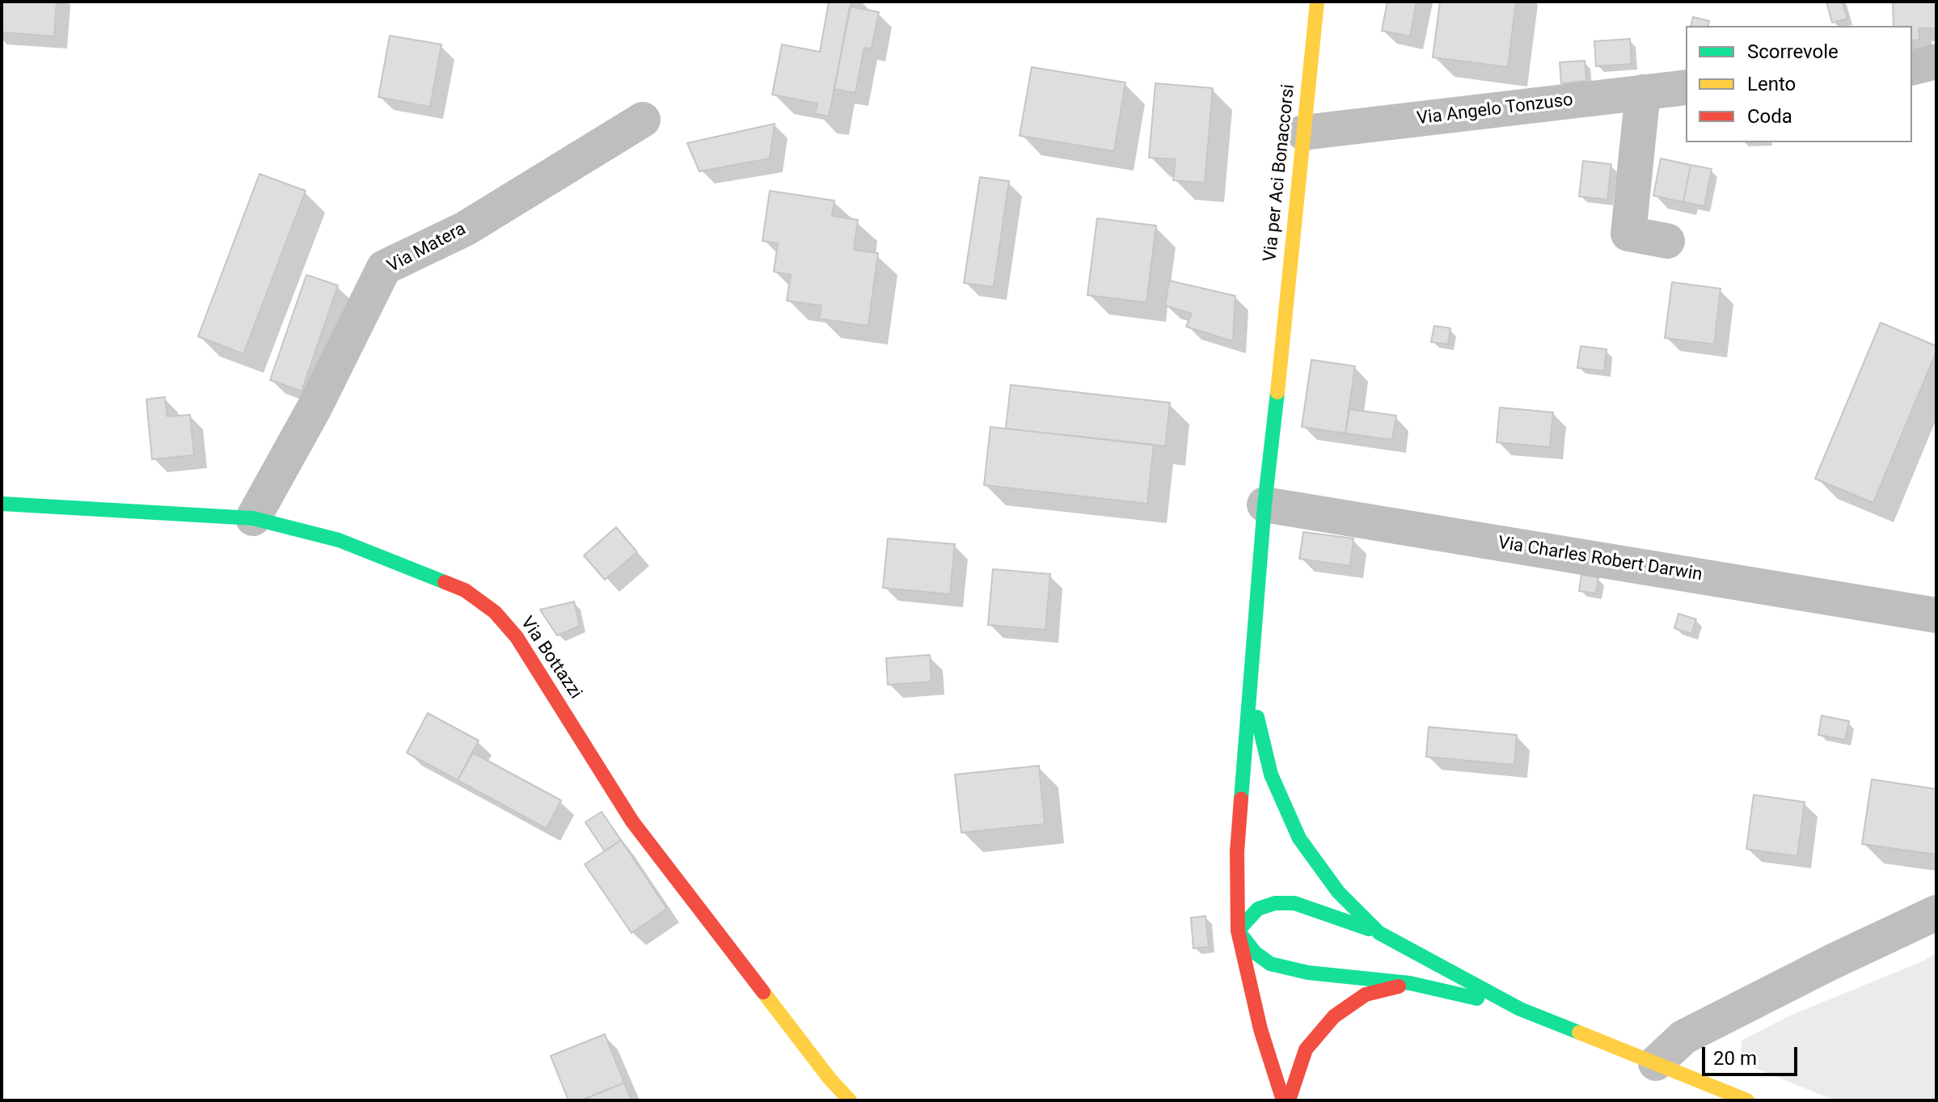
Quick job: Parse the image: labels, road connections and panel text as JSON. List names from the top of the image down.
{
  "streets": {
    "main road": ["Via per Aci Bonaccorsi", "Via Bottazzi"],
    "street": ["Via Angelo Tonzuso", "Via Matera", "Via Charles Robert Darwin"]
  },
  "crossings": [
    ["Via Angelo Tonzuso", "Via per Aci Bonaccorsi"],
    ["Via per Aci Bonaccorsi", "Via Charles Robert Darwin"],
    ["Via Matera", "Via Bottazzi"]
  ],
  "legend": ["Scorrevole", "Lento", "Coda"],
  "scale_bar": "20 m"
}
